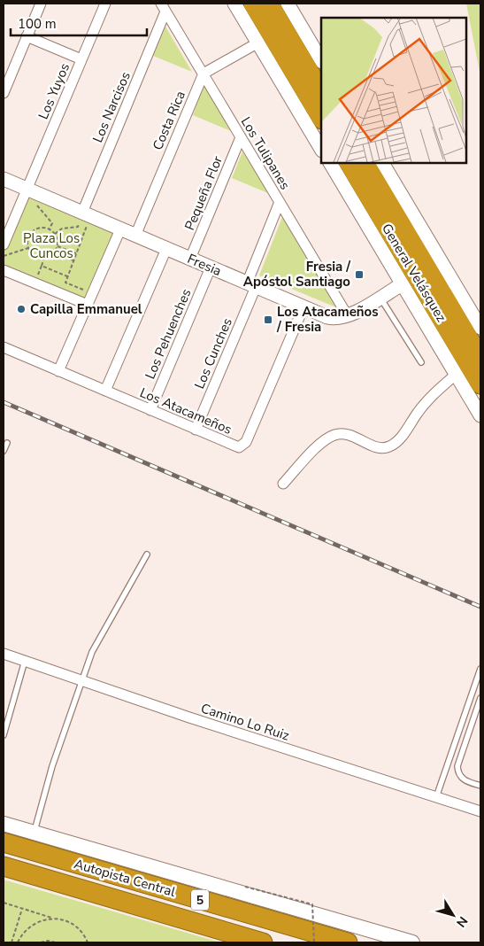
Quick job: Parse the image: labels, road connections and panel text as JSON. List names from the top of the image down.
{
  "streets": {
    "highway": ["General Velásquez", "Autopista Central", "5"],
    "street": [
      "Los Yuyos",
      "Los Narcisos",
      "Costa Rica",
      "Los Tulipanes",
      "Pequeña Flor",
      "Fresia",
      "Los Pehuenches",
      "Los Cunches",
      "Los Atacameños",
      "Camino Lo Ruiz"
    ]
  },
  "crossings": [
    ["Los Yuyos", "Fresia"],
    ["Los Narcisos", "Los Tulipanes"],
    ["Los Narcisos", "Fresia"],
    ["Costa Rica", "Los Tulipanes"],
    ["Costa Rica", "Fresia"],
    ["Los Tulipanes", "Pequeña Flor"],
    ["Los Tulipanes", "Fresia"],
    ["Los Tulipanes", "Los Cunches"],
    ["Pequeña Flor", "Fresia"],
    ["Fresia", "Los Pehuenches"],
    ["Fresia", "Los Cunches"],
    ["Fresia", "Los Atacameños"],
    ["Los Pehuenches", "Los Atacameños"],
    ["Los Cunches", "Los Atacameños"]
  ],
  "parks": ["Plaza Los Cuncos"],
  "places": {
    "transit": ["Fresia / Apóstol Santiago", "Los Atacameños / Fresia"],
    "other": ["Capilla Emmanuel"]
  },
  "scale_bar": "100 m",
  "north": "bottom right"
}
